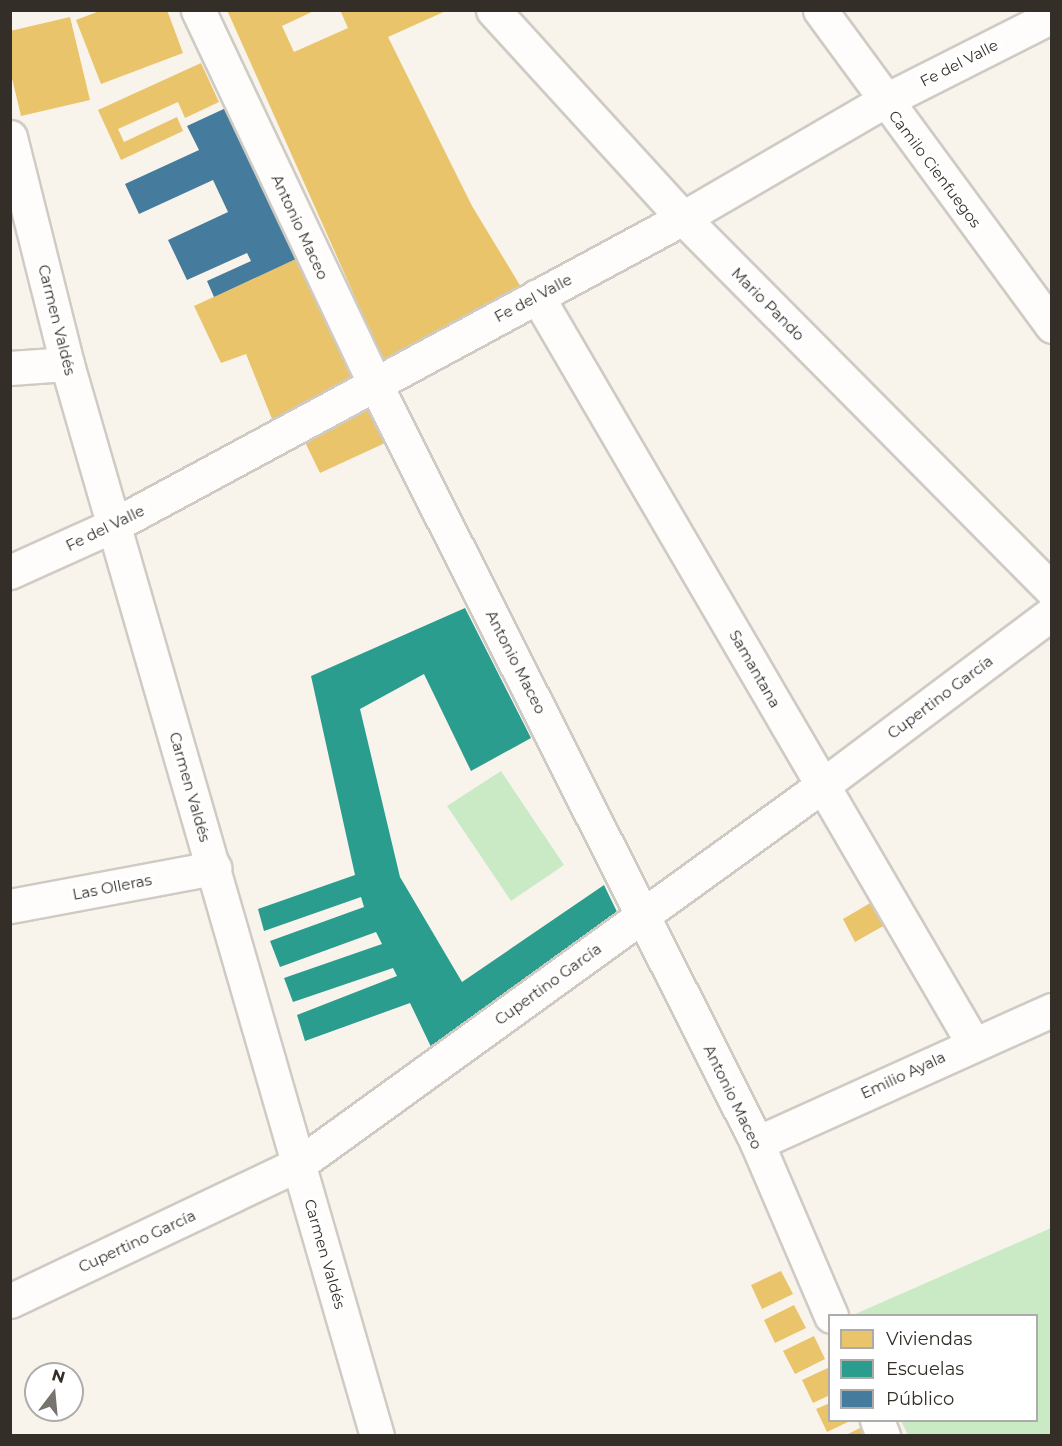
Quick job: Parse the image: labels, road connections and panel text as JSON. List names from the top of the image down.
{
  "streets": {
    "street": [
      "Fe del Valle",
      "Camilo Cienfuegos",
      "Antonio Maceo",
      "Mario Pando",
      "Carmen Valdés",
      "Samantana",
      "Cupertino García",
      "Las Olleras",
      "Emilio Ayala"
    ]
  },
  "crossings": [
    ["Fe del Valle", "Camilo Cienfuegos"],
    ["Fe del Valle", "Antonio Maceo"],
    ["Fe del Valle", "Mario Pando"],
    ["Fe del Valle", "Carmen Valdés"],
    ["Fe del Valle", "Samantana"],
    ["Antonio Maceo", "Cupertino García"],
    ["Antonio Maceo", "Emilio Ayala"],
    ["Carmen Valdés", "Cupertino García"],
    ["Carmen Valdés", "Las Olleras"],
    ["Samantana", "Cupertino García"],
    ["Samantana", "Emilio Ayala"]
  ],
  "legend": ["Viviendas", "Escuelas", "Público"],
  "north": "top"
}
